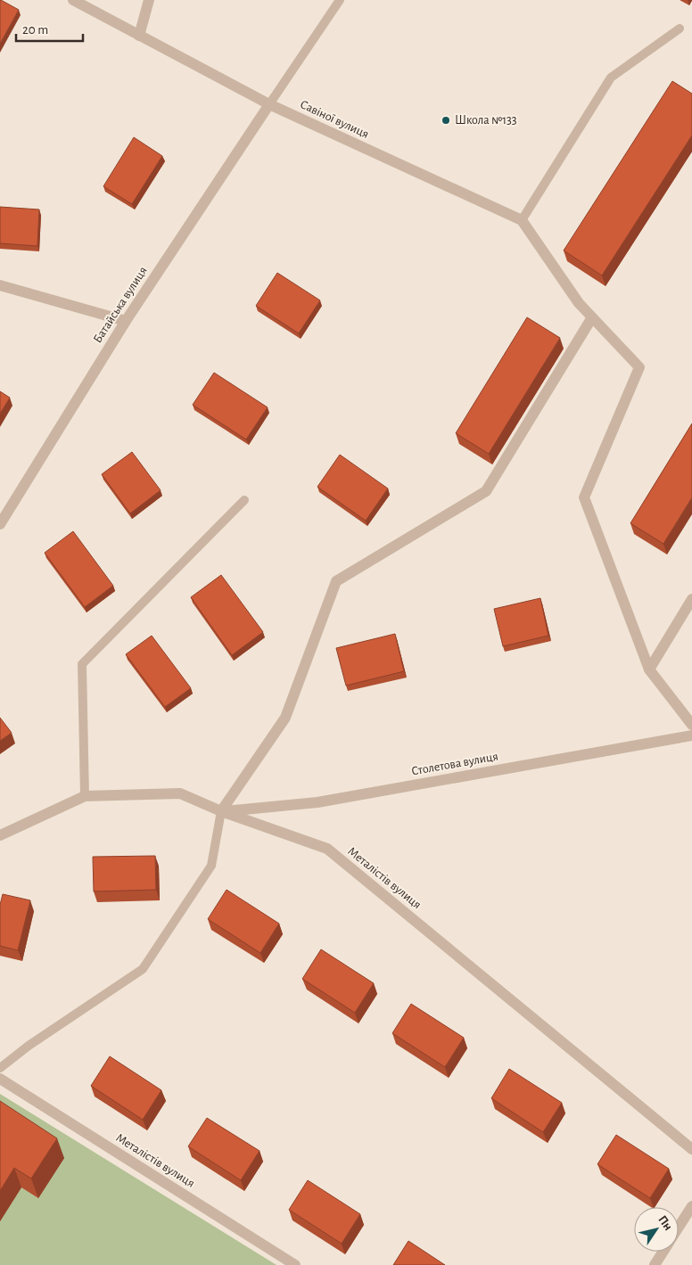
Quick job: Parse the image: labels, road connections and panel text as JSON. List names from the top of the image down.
{
  "streets": {
    "street": [
      "Савіної вулиця",
      "Батайська вулиця",
      "Столетова вулиця",
      "Металістів вулиця"
    ]
  },
  "crossings": [
    ["Савіної вулиця", "Батайська вулиця"],
    ["Столетова вулиця", "Металістів вулиця"]
  ],
  "places": ["Школа №133"],
  "scale_bar": "20 m",
  "north": "top right"
}
